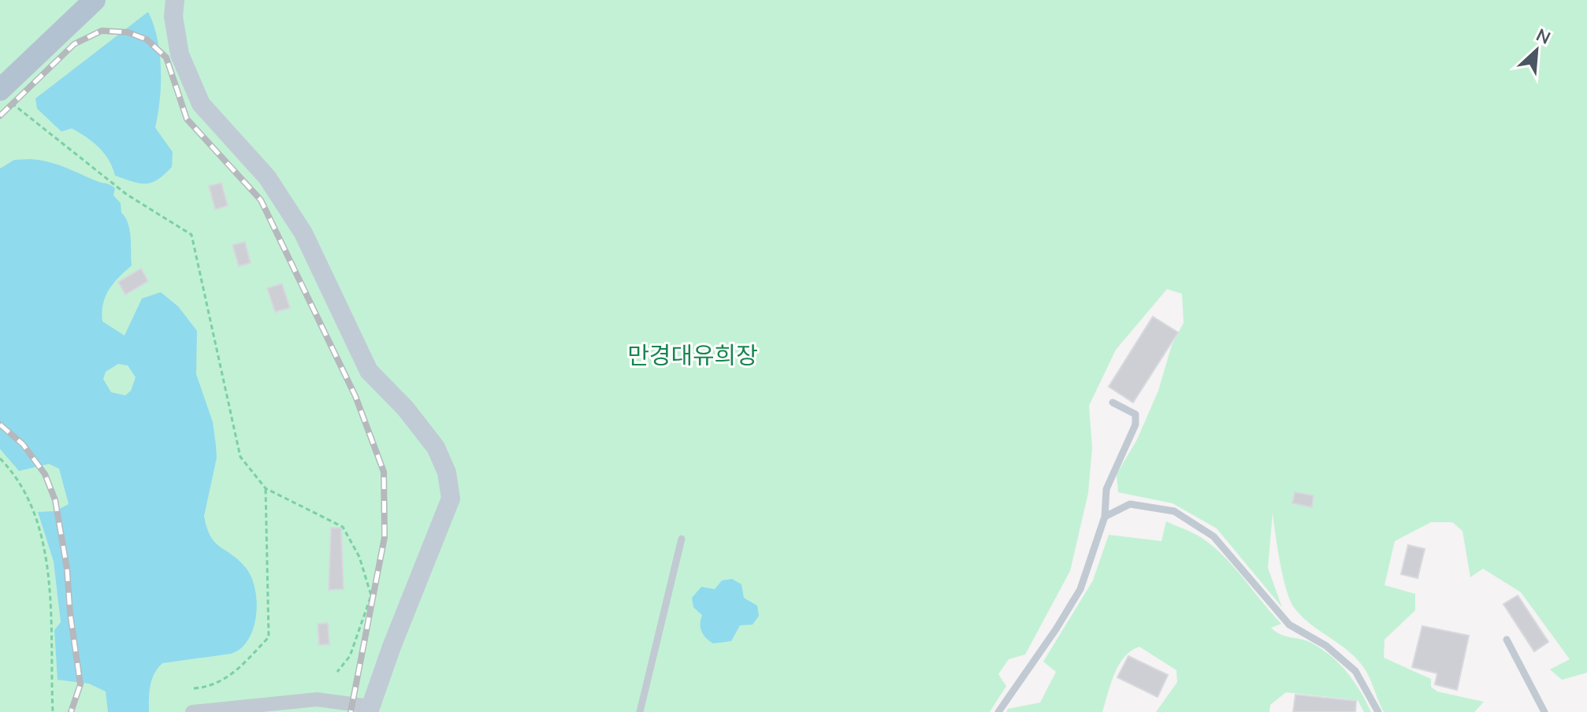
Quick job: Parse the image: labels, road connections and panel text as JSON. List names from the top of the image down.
{
  "parks": ["만경대유희장"],
  "north": "top right"
}
